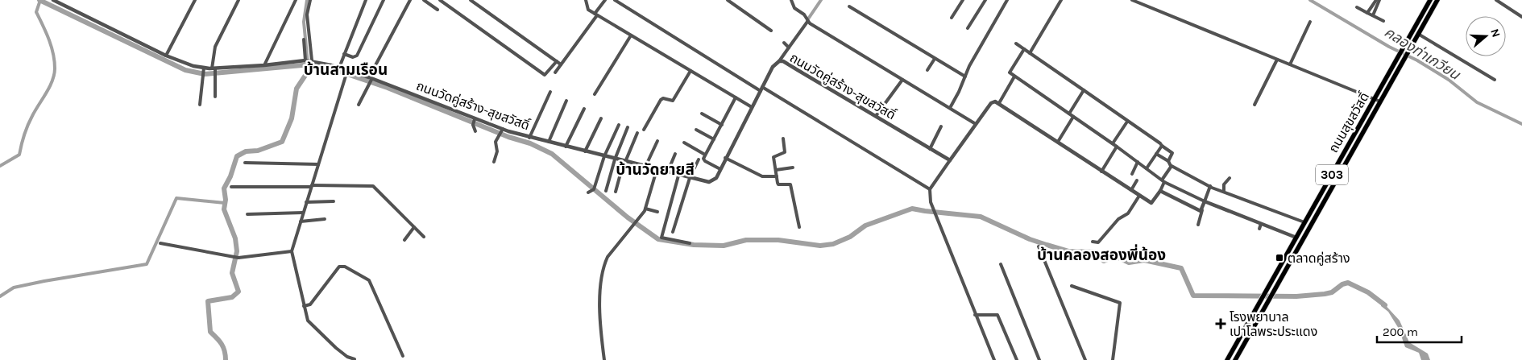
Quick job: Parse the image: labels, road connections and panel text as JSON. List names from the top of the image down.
{
  "streets": {
    "main road": ["ถนนสุขสวัสดิ์", "303"],
    "street": ["ถนนวัดคู่สร้าง-สุขสวัสดิ์"]
  },
  "districts": ["บ้านสามเรือน", "บ้านวัดยายสี", "บ้านคลองสองพี่น้อง"],
  "water": ["คลองท่าเกวียน"],
  "places": {
    "transit": ["ตลาดคู่สร้าง"],
    "health": ["โรงพยาบาล เปาโลพระประแดง"]
  },
  "scale_bar": "200 m",
  "north": "right"
}
